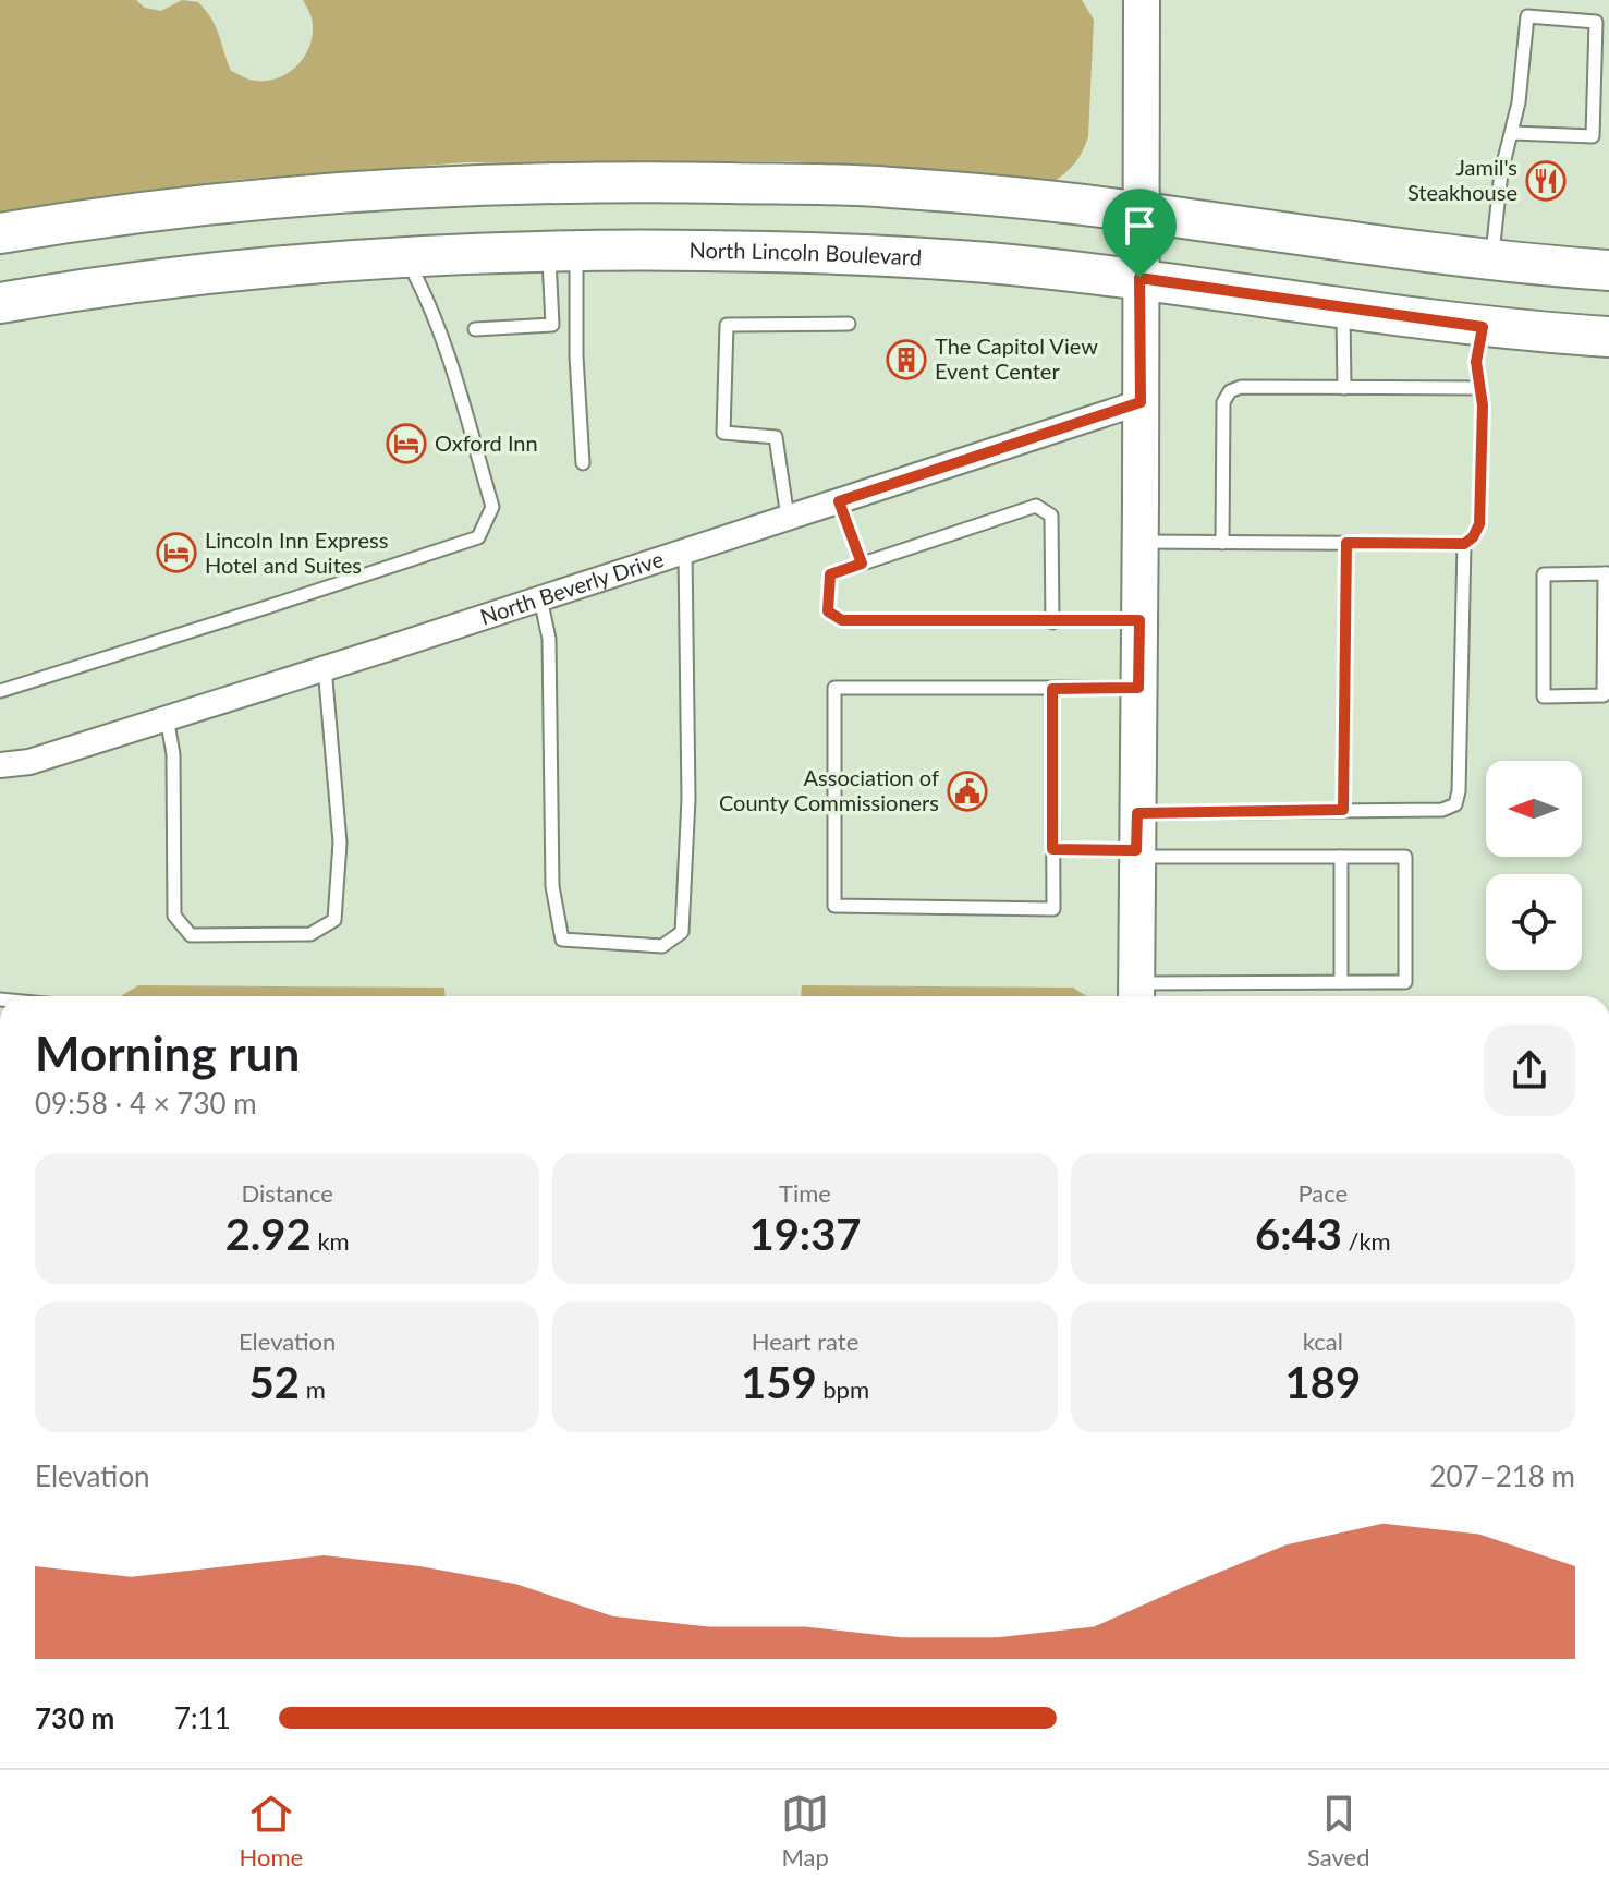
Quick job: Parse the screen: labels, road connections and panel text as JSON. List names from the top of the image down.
{
  "streets": {
    "main road": ["North Lincoln Boulevard"],
    "street": ["North Beverly Drive"]
  },
  "places": {
    "restaurant": ["Jamil's Steakhouse"],
    "building": ["The Capitol View Event Center"],
    "hotel": ["Oxford Inn", "Lincoln Inn Express Hotel and Suites"],
    "public building": ["Association of County Commissioners"]
  },
  "north": "left",
  "page": {
    "heading": ["Morning run", "09:58 · 4 × 730 m"],
    "stats": [
      ["Distance", "2.92 km"],
      ["Time", "19:37"],
      ["Pace", "6:43 /km"],
      ["Elevation", "52 m"],
      ["Heart rate", "159 bpm"],
      ["kcal", "189"]
    ],
    "chart": ["Elevation", "207–218 m"],
    "list": [
      {
        "name": "730 m",
        "note": "7:11"
      }
    ],
    "tabs": ["Home", "Map", "Saved"]
  }
}
